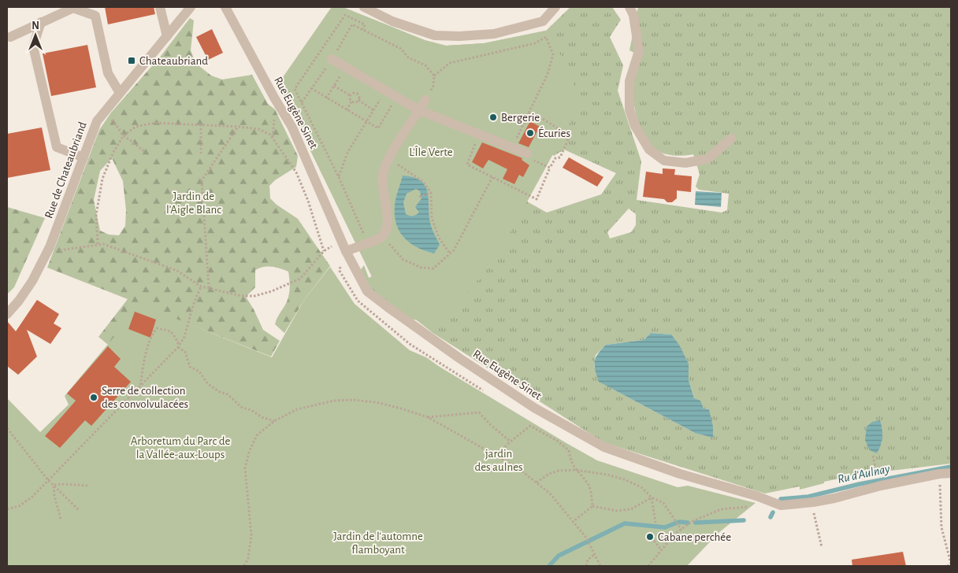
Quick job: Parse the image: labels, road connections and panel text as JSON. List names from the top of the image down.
{
  "streets": {
    "street": ["Rue Eugène Sinet", "Rue de Chateaubriand"]
  },
  "water": ["Ru d'Aulnay"],
  "parks": [
    "L'Île Verte",
    "Jardin de l’Aigle Blanc",
    "Arboretum du Parc de la Vallée-aux-Loups",
    "jardin des aulnes",
    "Jardin de l'automne flamboyant"
  ],
  "places": {
    "transit": ["Chateaubriand"],
    "other": [
      "Bergerie",
      "Écuries",
      "Serre de collection des convolvulacées",
      "Cabane perchée"
    ]
  },
  "north": "top"
}
